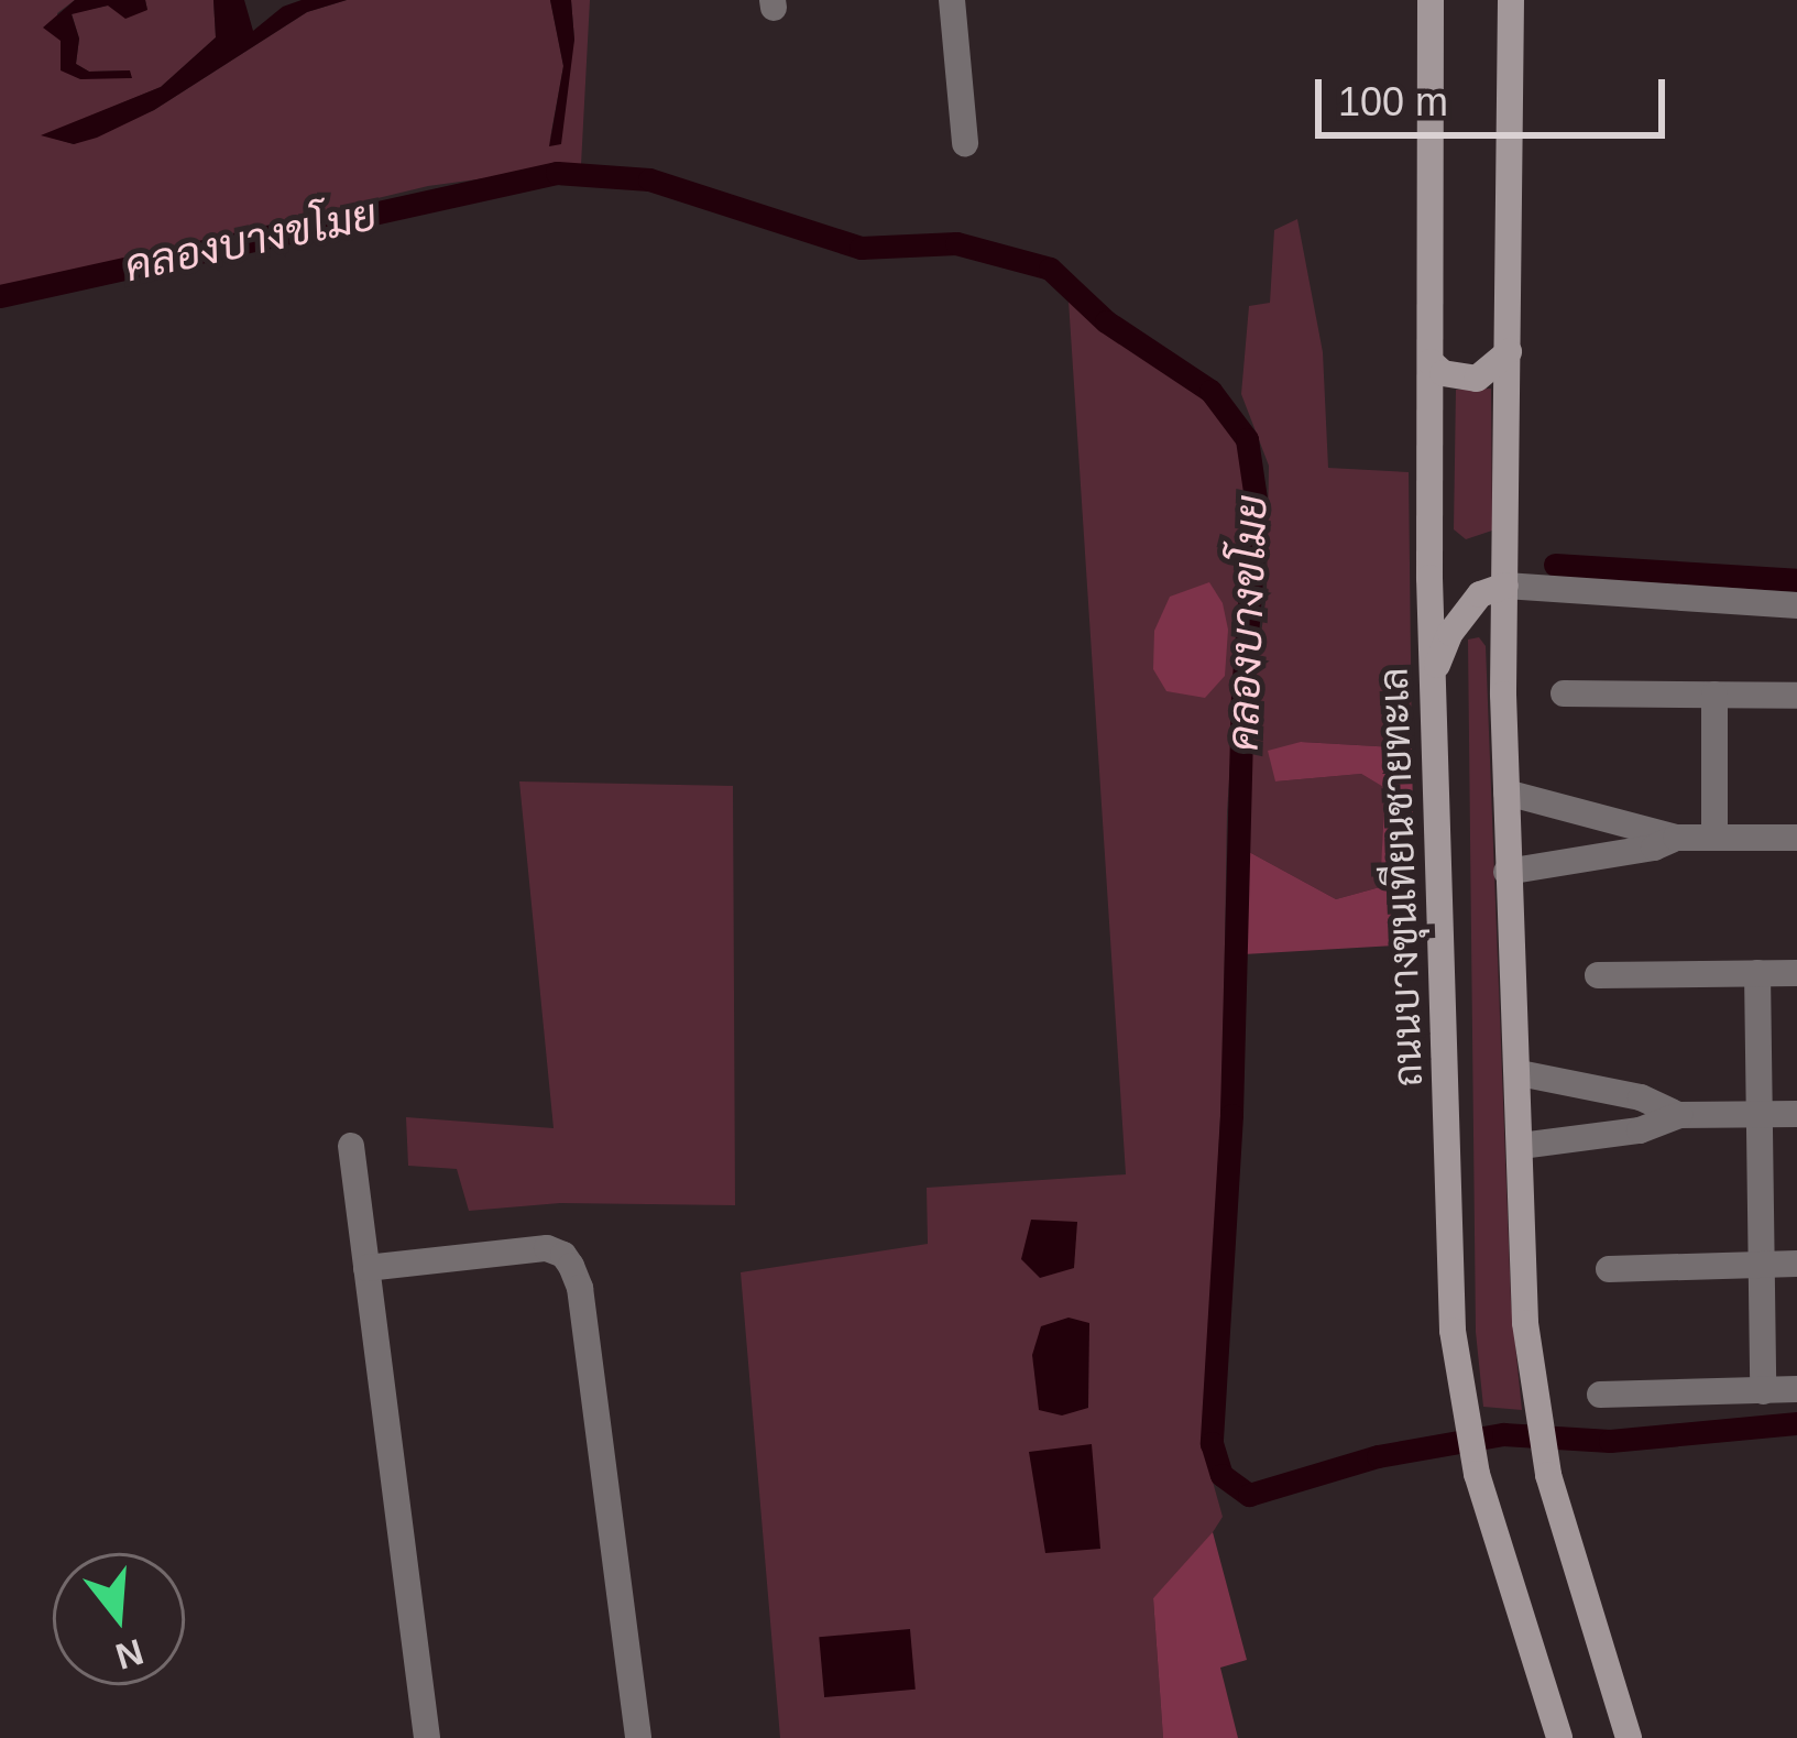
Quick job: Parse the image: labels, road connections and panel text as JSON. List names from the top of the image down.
{
  "streets": {
    "main road": ["ถนนบางขุนเทียนชายทะเล"]
  },
  "water": ["คลองบางขโมย"],
  "scale_bar": "100 m",
  "north": "bottom"
}
